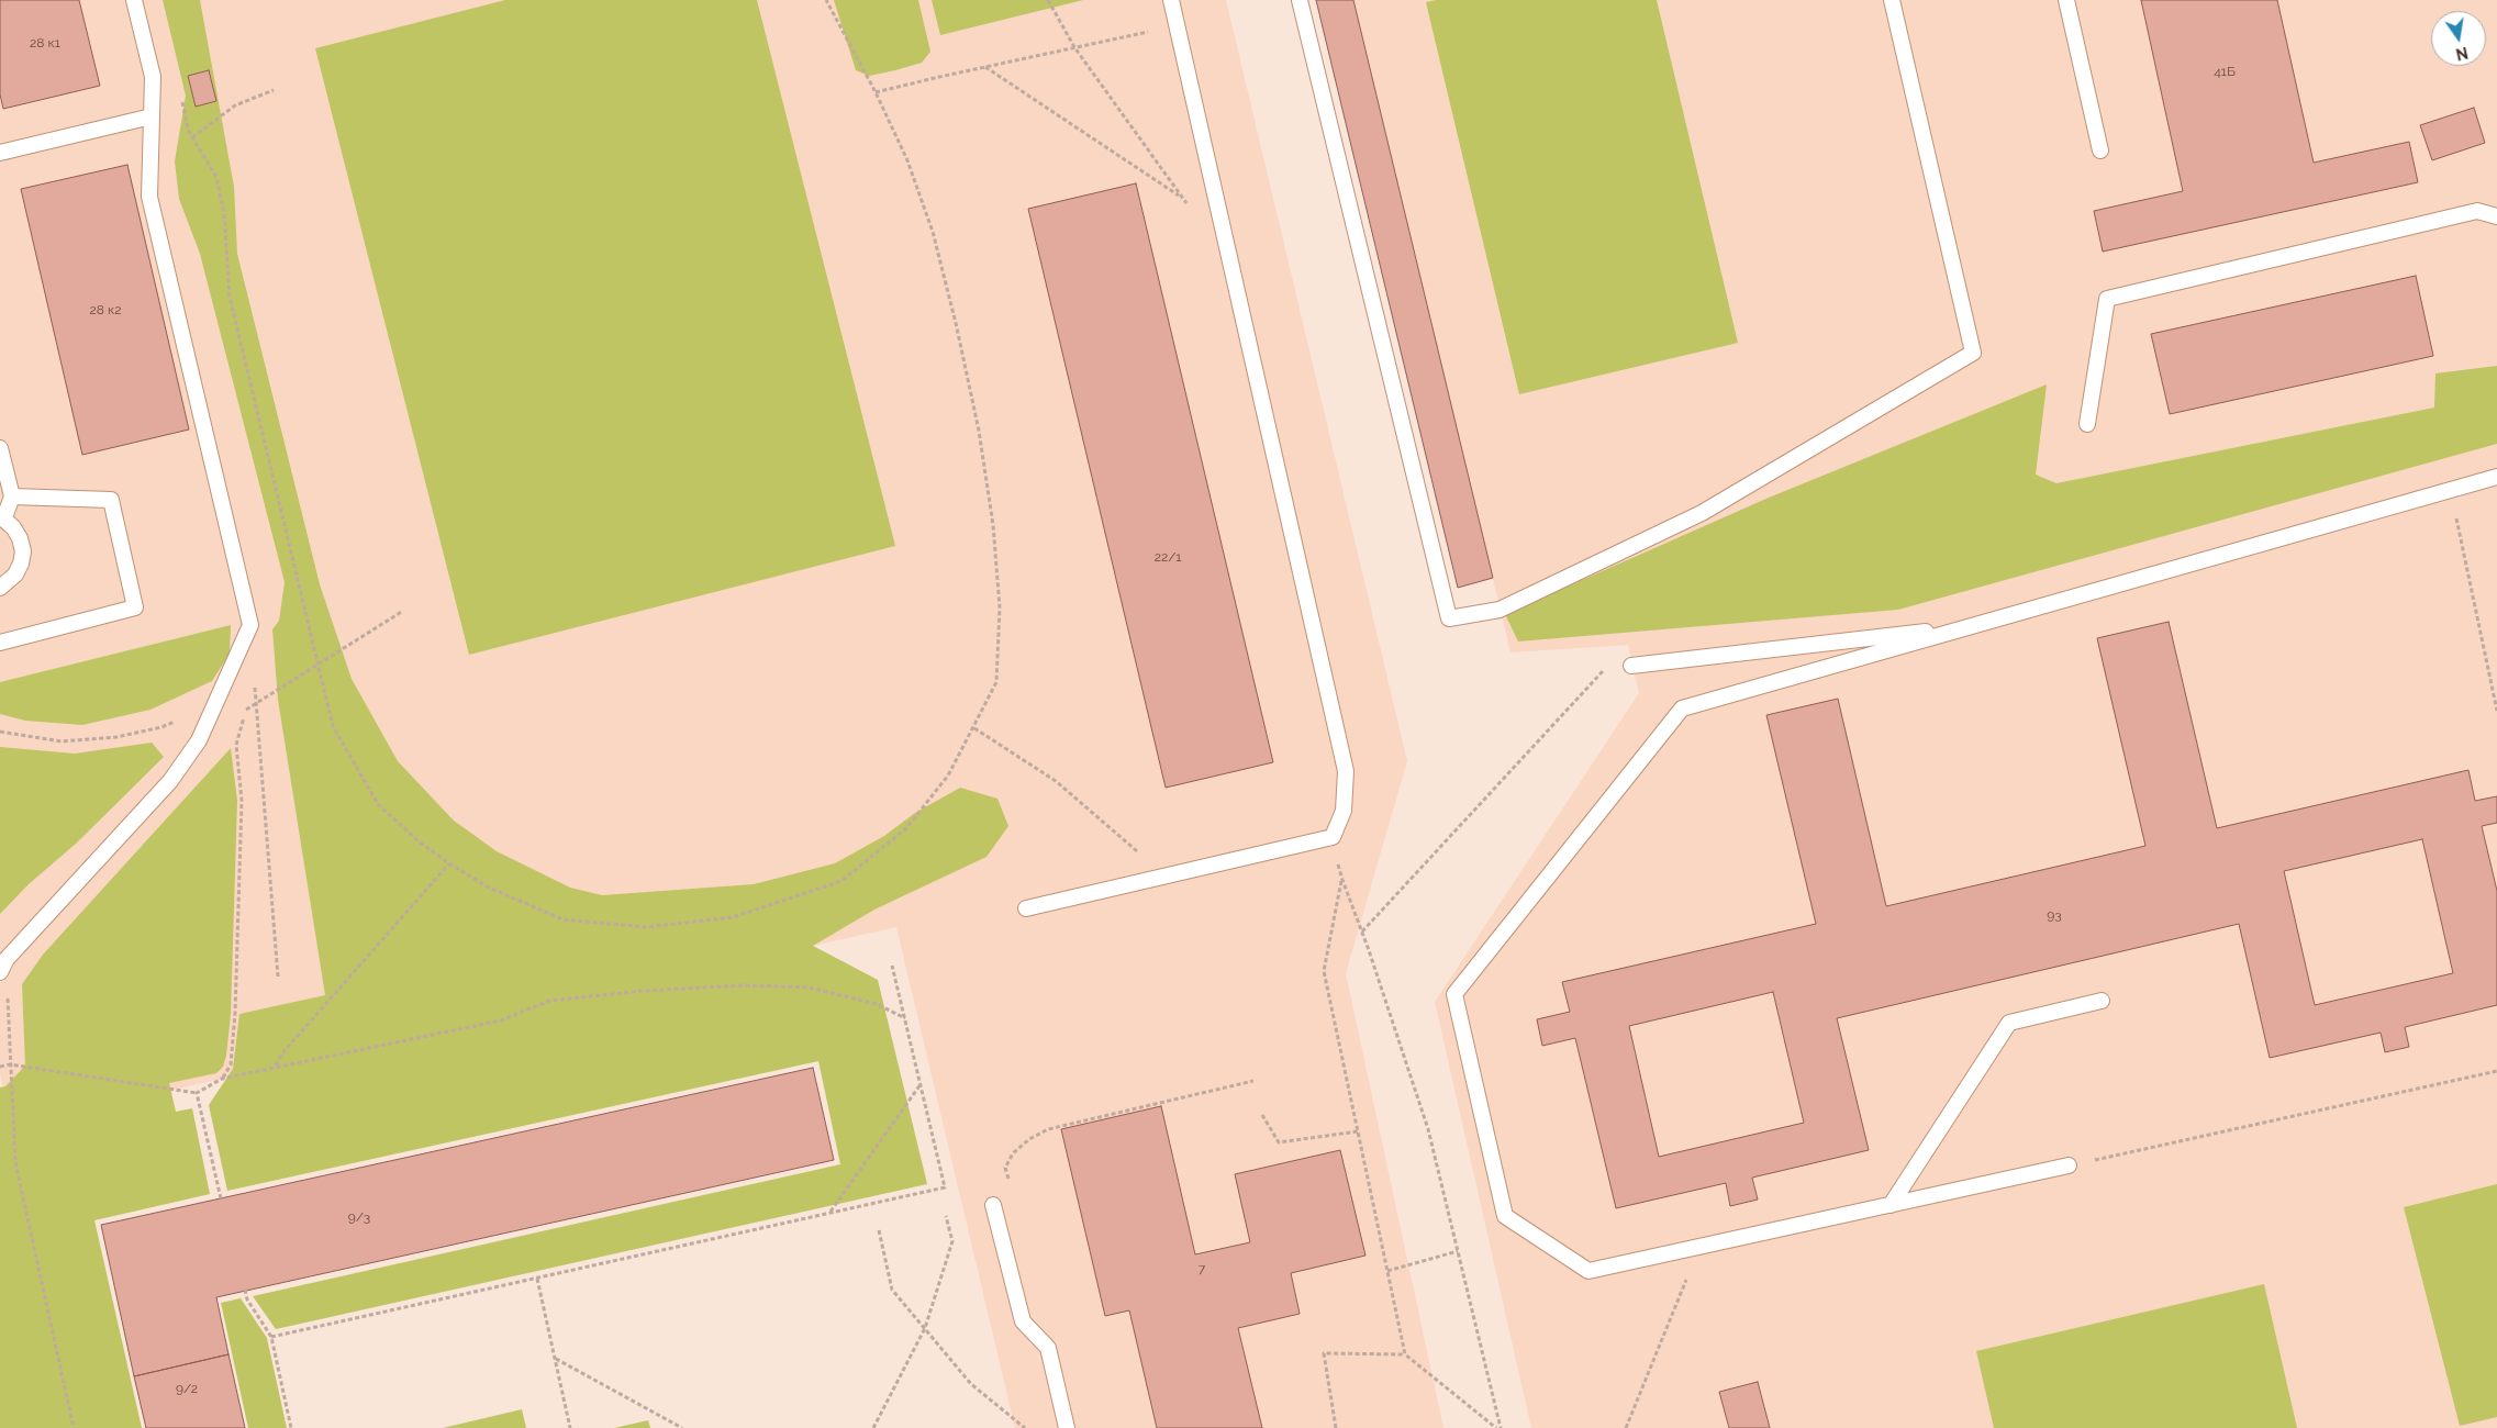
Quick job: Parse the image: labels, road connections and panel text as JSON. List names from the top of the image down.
{
  "house_numbers": [
    "28 к1",
    "41Б",
    "28 к2",
    "22/1",
    "93",
    "9/3",
    "7",
    "9/2"
  ],
  "north": "bottom"
}
